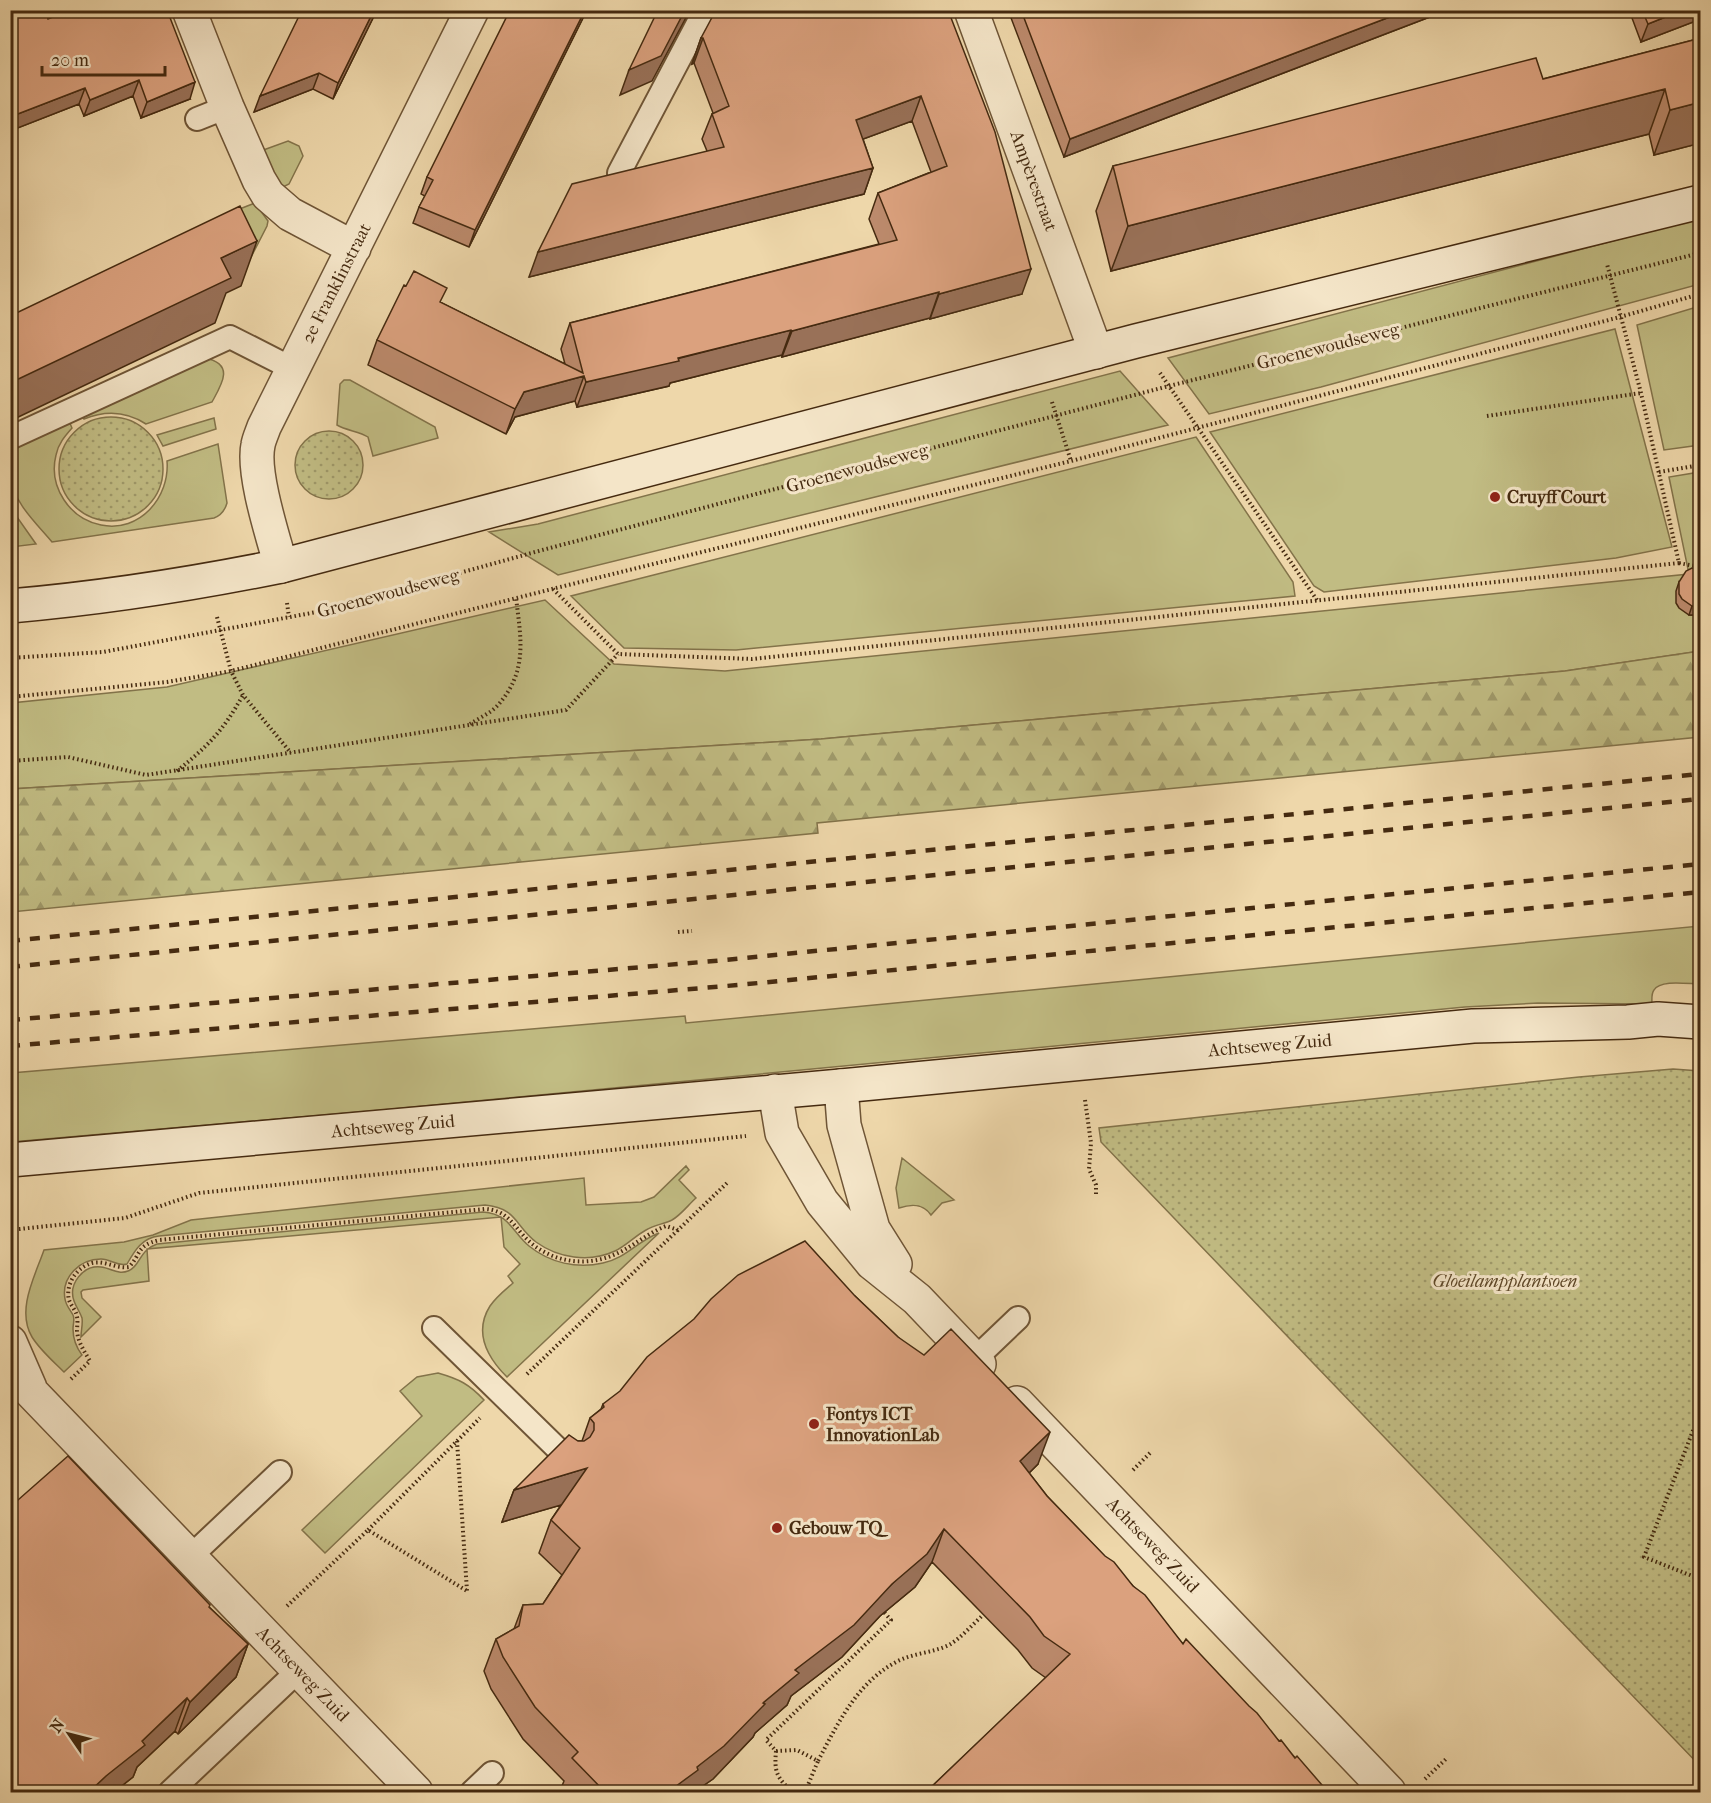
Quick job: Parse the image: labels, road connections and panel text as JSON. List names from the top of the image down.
{
  "streets": {
    "street": ["Ampèrestraat", "2e Franklinstraat", "Achtseweg Zuid"],
    "path": ["Groenewoudseweg"]
  },
  "parks": ["Gloeilampplantsoen"],
  "places": ["Cruyff Court", "Fontys ICT InnovationLab", "Gebouw TQ"],
  "scale_bar": "20 m",
  "north": "top left"
}
